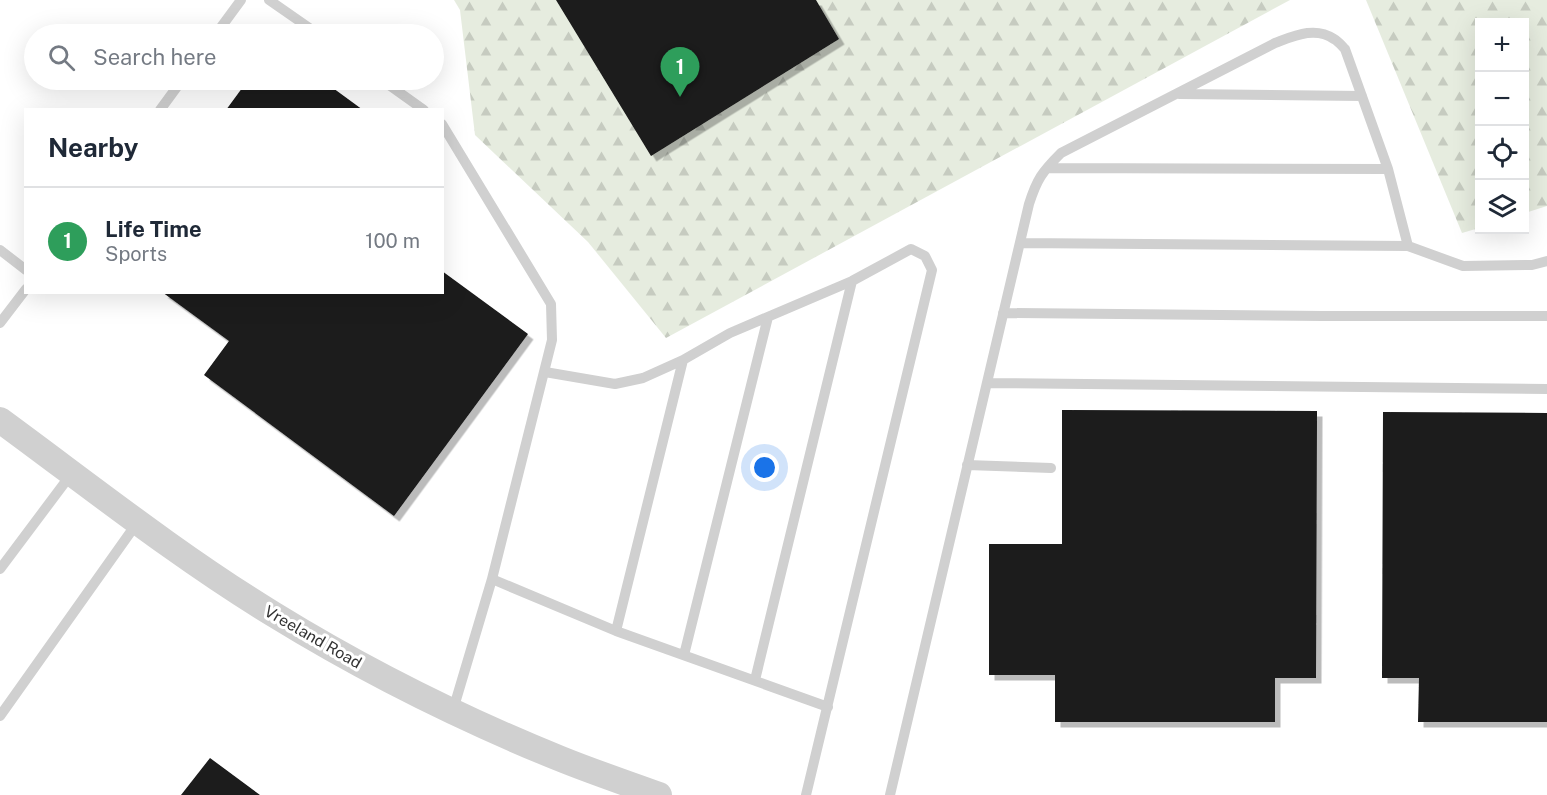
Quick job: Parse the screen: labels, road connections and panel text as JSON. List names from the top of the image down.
{
  "streets": {
    "street": ["Vreeland Road"]
  },
  "page": {
    "map_buttons": ["+", "−"],
    "search": "Search here",
    "pins": "1",
    "heading": "Nearby",
    "list": [
      {
        "mark": "1",
        "name": "Life Time",
        "note": "Sports",
        "value": "100 m"
      }
    ]
  }
}
